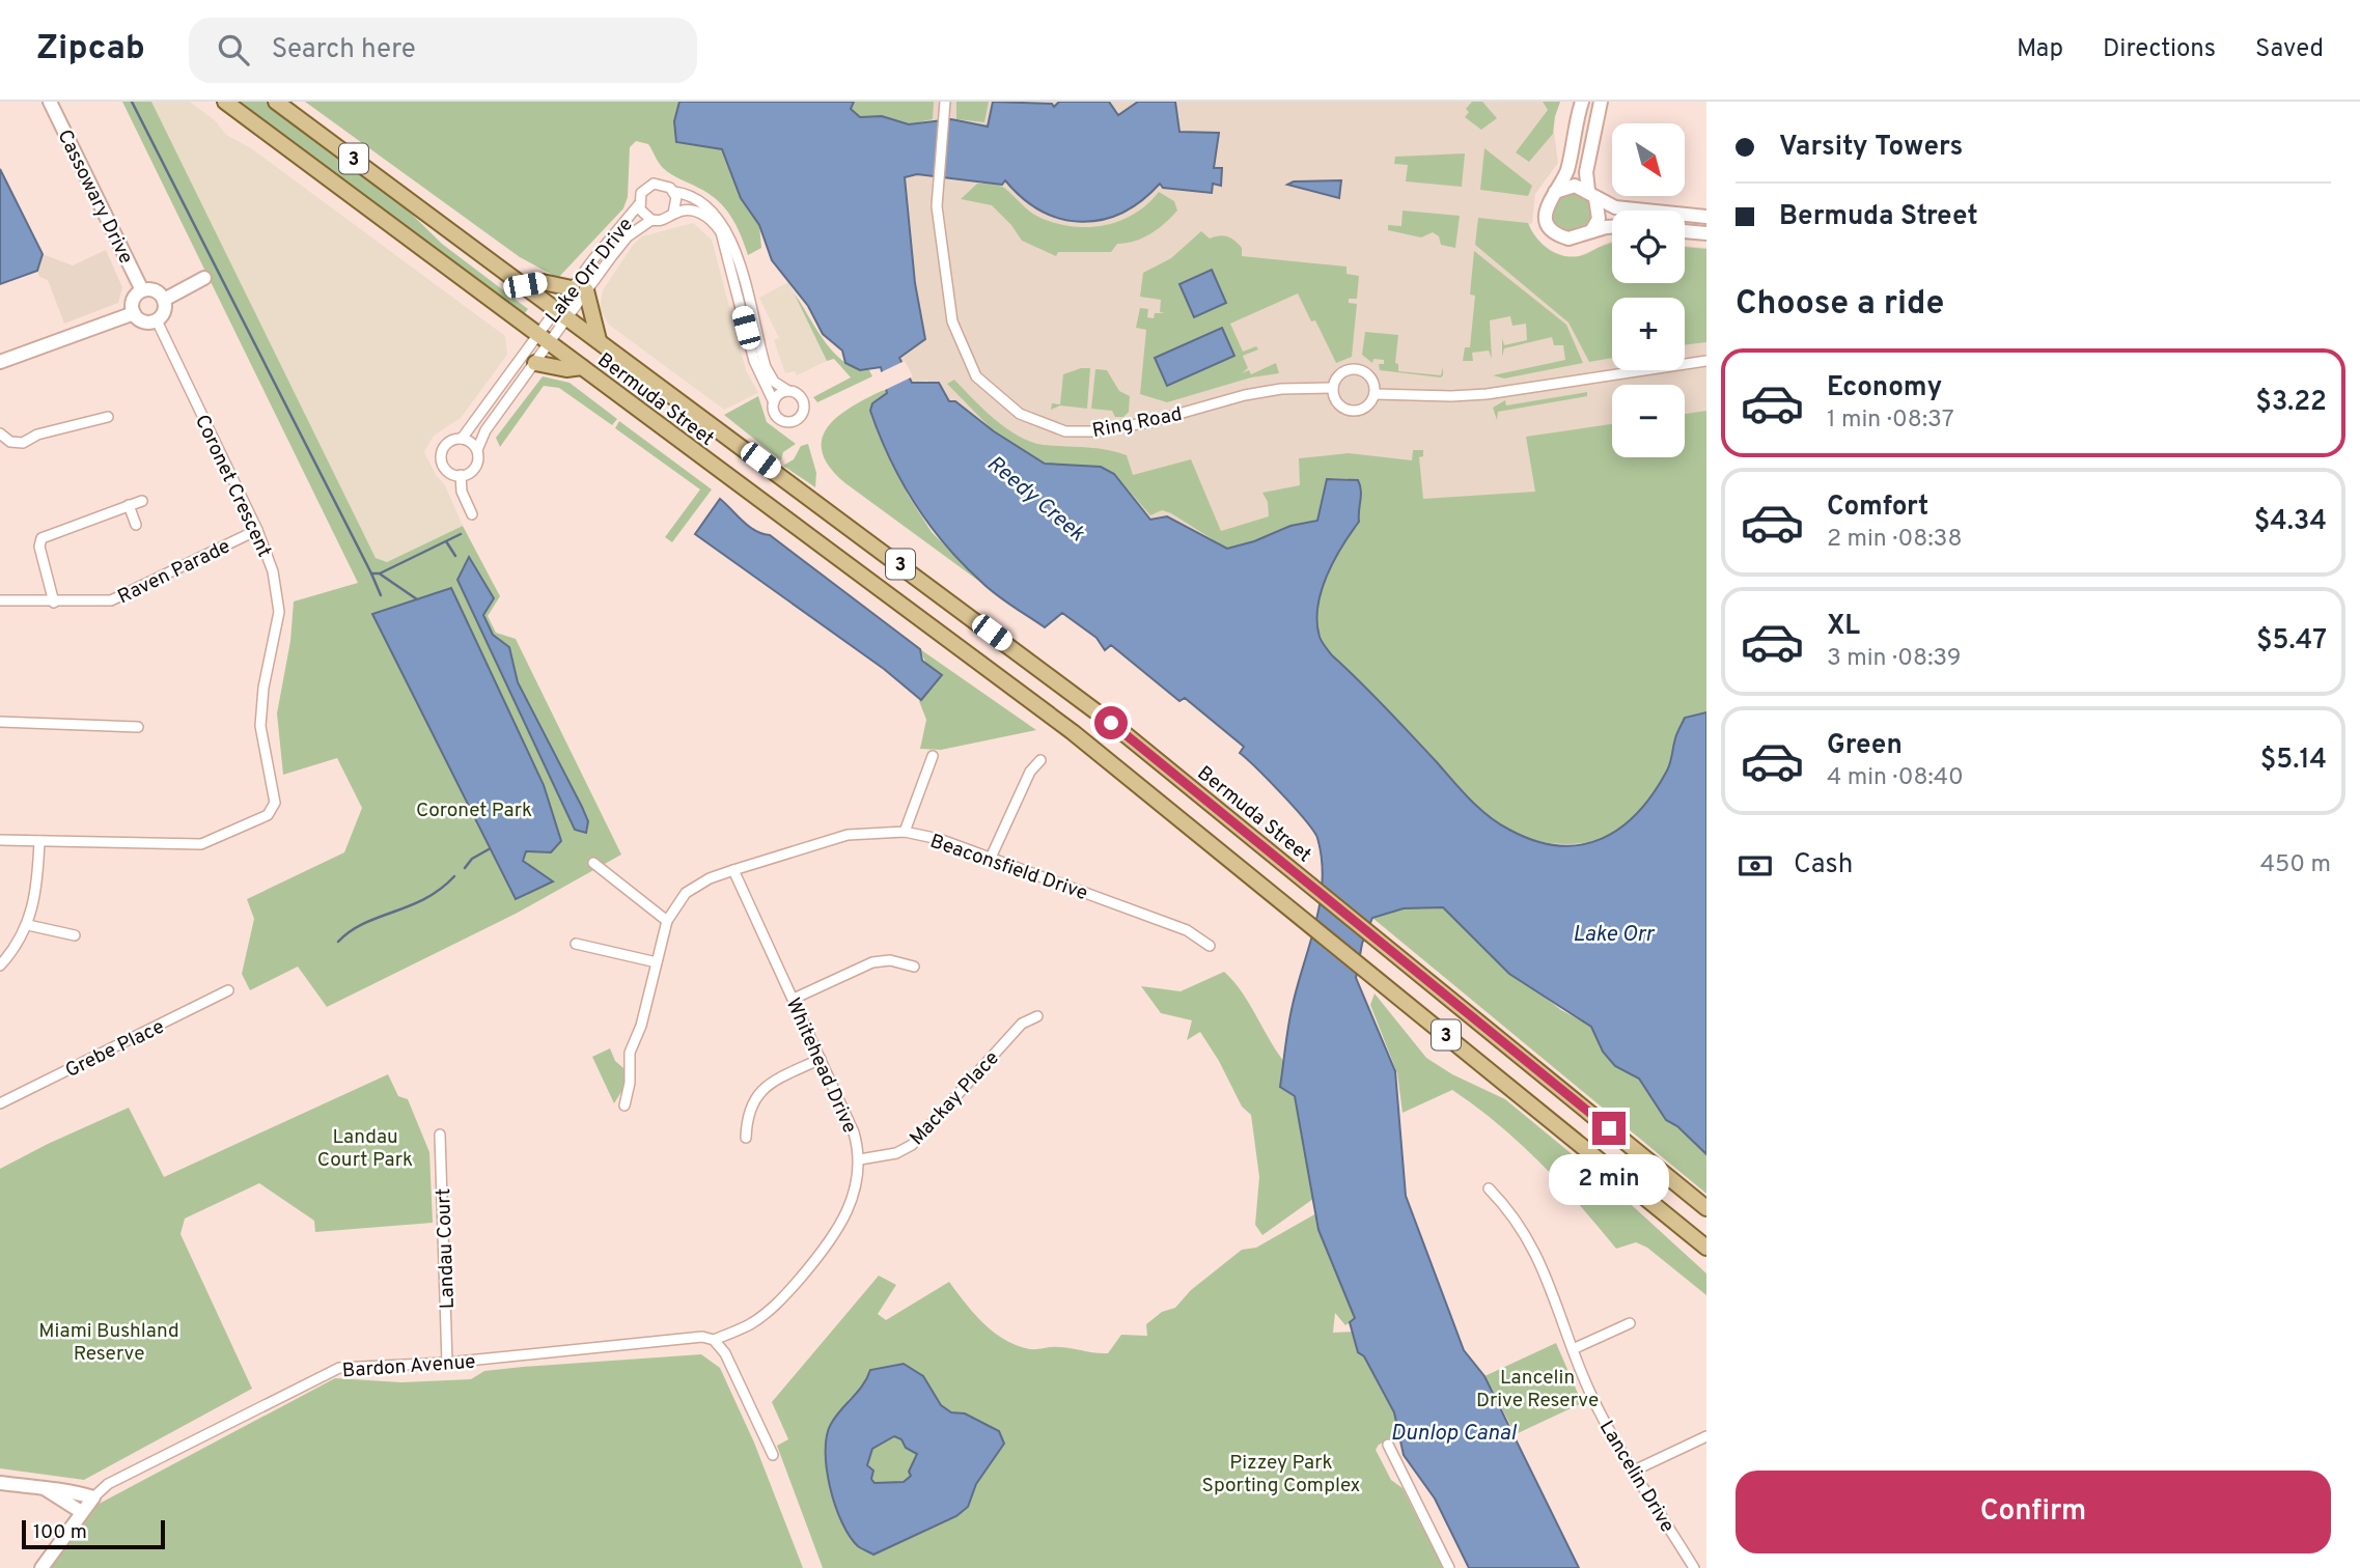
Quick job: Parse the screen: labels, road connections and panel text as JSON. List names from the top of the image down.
{
  "streets": {
    "main road": ["3", "Bermuda Street"],
    "street": [
      "Cassowary Drive",
      "Lake Orr Drive",
      "Ring Road",
      "Coronet Crescent",
      "Raven Parade",
      "Beaconsfield Drive",
      "Grebe Place",
      "Whitehead Drive",
      "Mackay Place",
      "Landau Court",
      "Bardon Avenue",
      "Lancelin Drive"
    ]
  },
  "crossings": [
    ["Cassowary Drive", "Coronet Crescent"],
    ["Lake Orr Drive", "Bermuda Street"],
    ["Coronet Crescent", "Raven Parade"],
    ["Beaconsfield Drive", "Whitehead Drive"],
    ["Whitehead Drive", "Mackay Place"],
    ["Whitehead Drive", "Bardon Avenue"],
    ["Landau Court", "Bardon Avenue"]
  ],
  "water": ["Reedy Creek", "Lake Orr", "Dunlop Canal"],
  "parks": [
    "Coronet Park",
    "Landau Court Park",
    "Miami Bushland Reserve",
    "Lancelin Drive Reserve",
    "Pizzey Park Sporting Complex"
  ],
  "scale_bar": "100 m",
  "north": "bottom right",
  "page": {
    "header": "Zipcab",
    "search": "Search here",
    "nav": ["Map", "Directions", "Saved"],
    "banner": ["Varsity Towers", "Bermuda Street"],
    "map_buttons": ["+", "−"],
    "heading": "Choose a ride",
    "list": [
      {
        "name": "Economy",
        "note": "1 min · 08:37",
        "value": "$3.22"
      },
      {
        "name": "Comfort",
        "note": "2 min · 08:38",
        "value": "$4.34"
      },
      {
        "name": "XL",
        "note": "3 min · 08:39",
        "value": "$5.47"
      },
      {
        "name": "Green",
        "note": "4 min · 08:40",
        "value": "$5.14"
      }
    ],
    "pay": ["Cash", "450 m"],
    "bubble": "2 min",
    "buttons": "Confirm",
    "scale": "100 m"
  }
}
